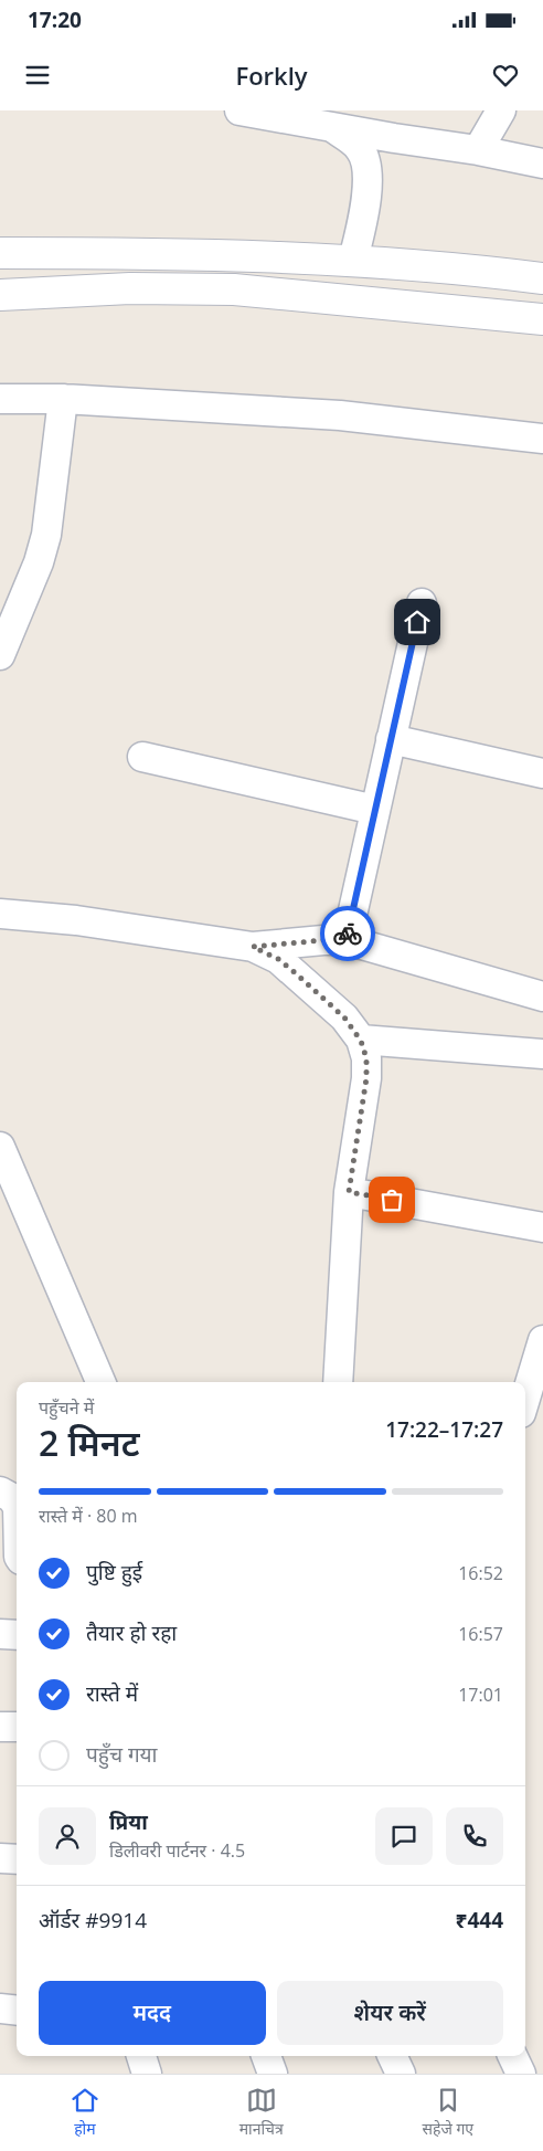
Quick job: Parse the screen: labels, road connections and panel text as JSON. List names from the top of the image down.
{
  "page": {
    "status": "17:20",
    "header": "Forkly",
    "heading": ["2 मिनट", "पहुँचने में", "17:22–17:27"],
    "panel": [
      "प्रिया",
      "डिलीवरी पार्टनर · 4.5",
      "ऑर्डर #9914",
      "₹444"
    ],
    "bar": "रास्ते में · 80 m",
    "list": [
      ["पुष्टि हुई", "16:52"],
      ["तैयार हो रहा", "16:57"],
      ["रास्ते में", "17:01"],
      "पहुँच गया"
    ],
    "buttons": ["मदद", "शेयर करें"],
    "tabs": ["होम", "मानचित्र", "सहेजे गए"]
  }
}
